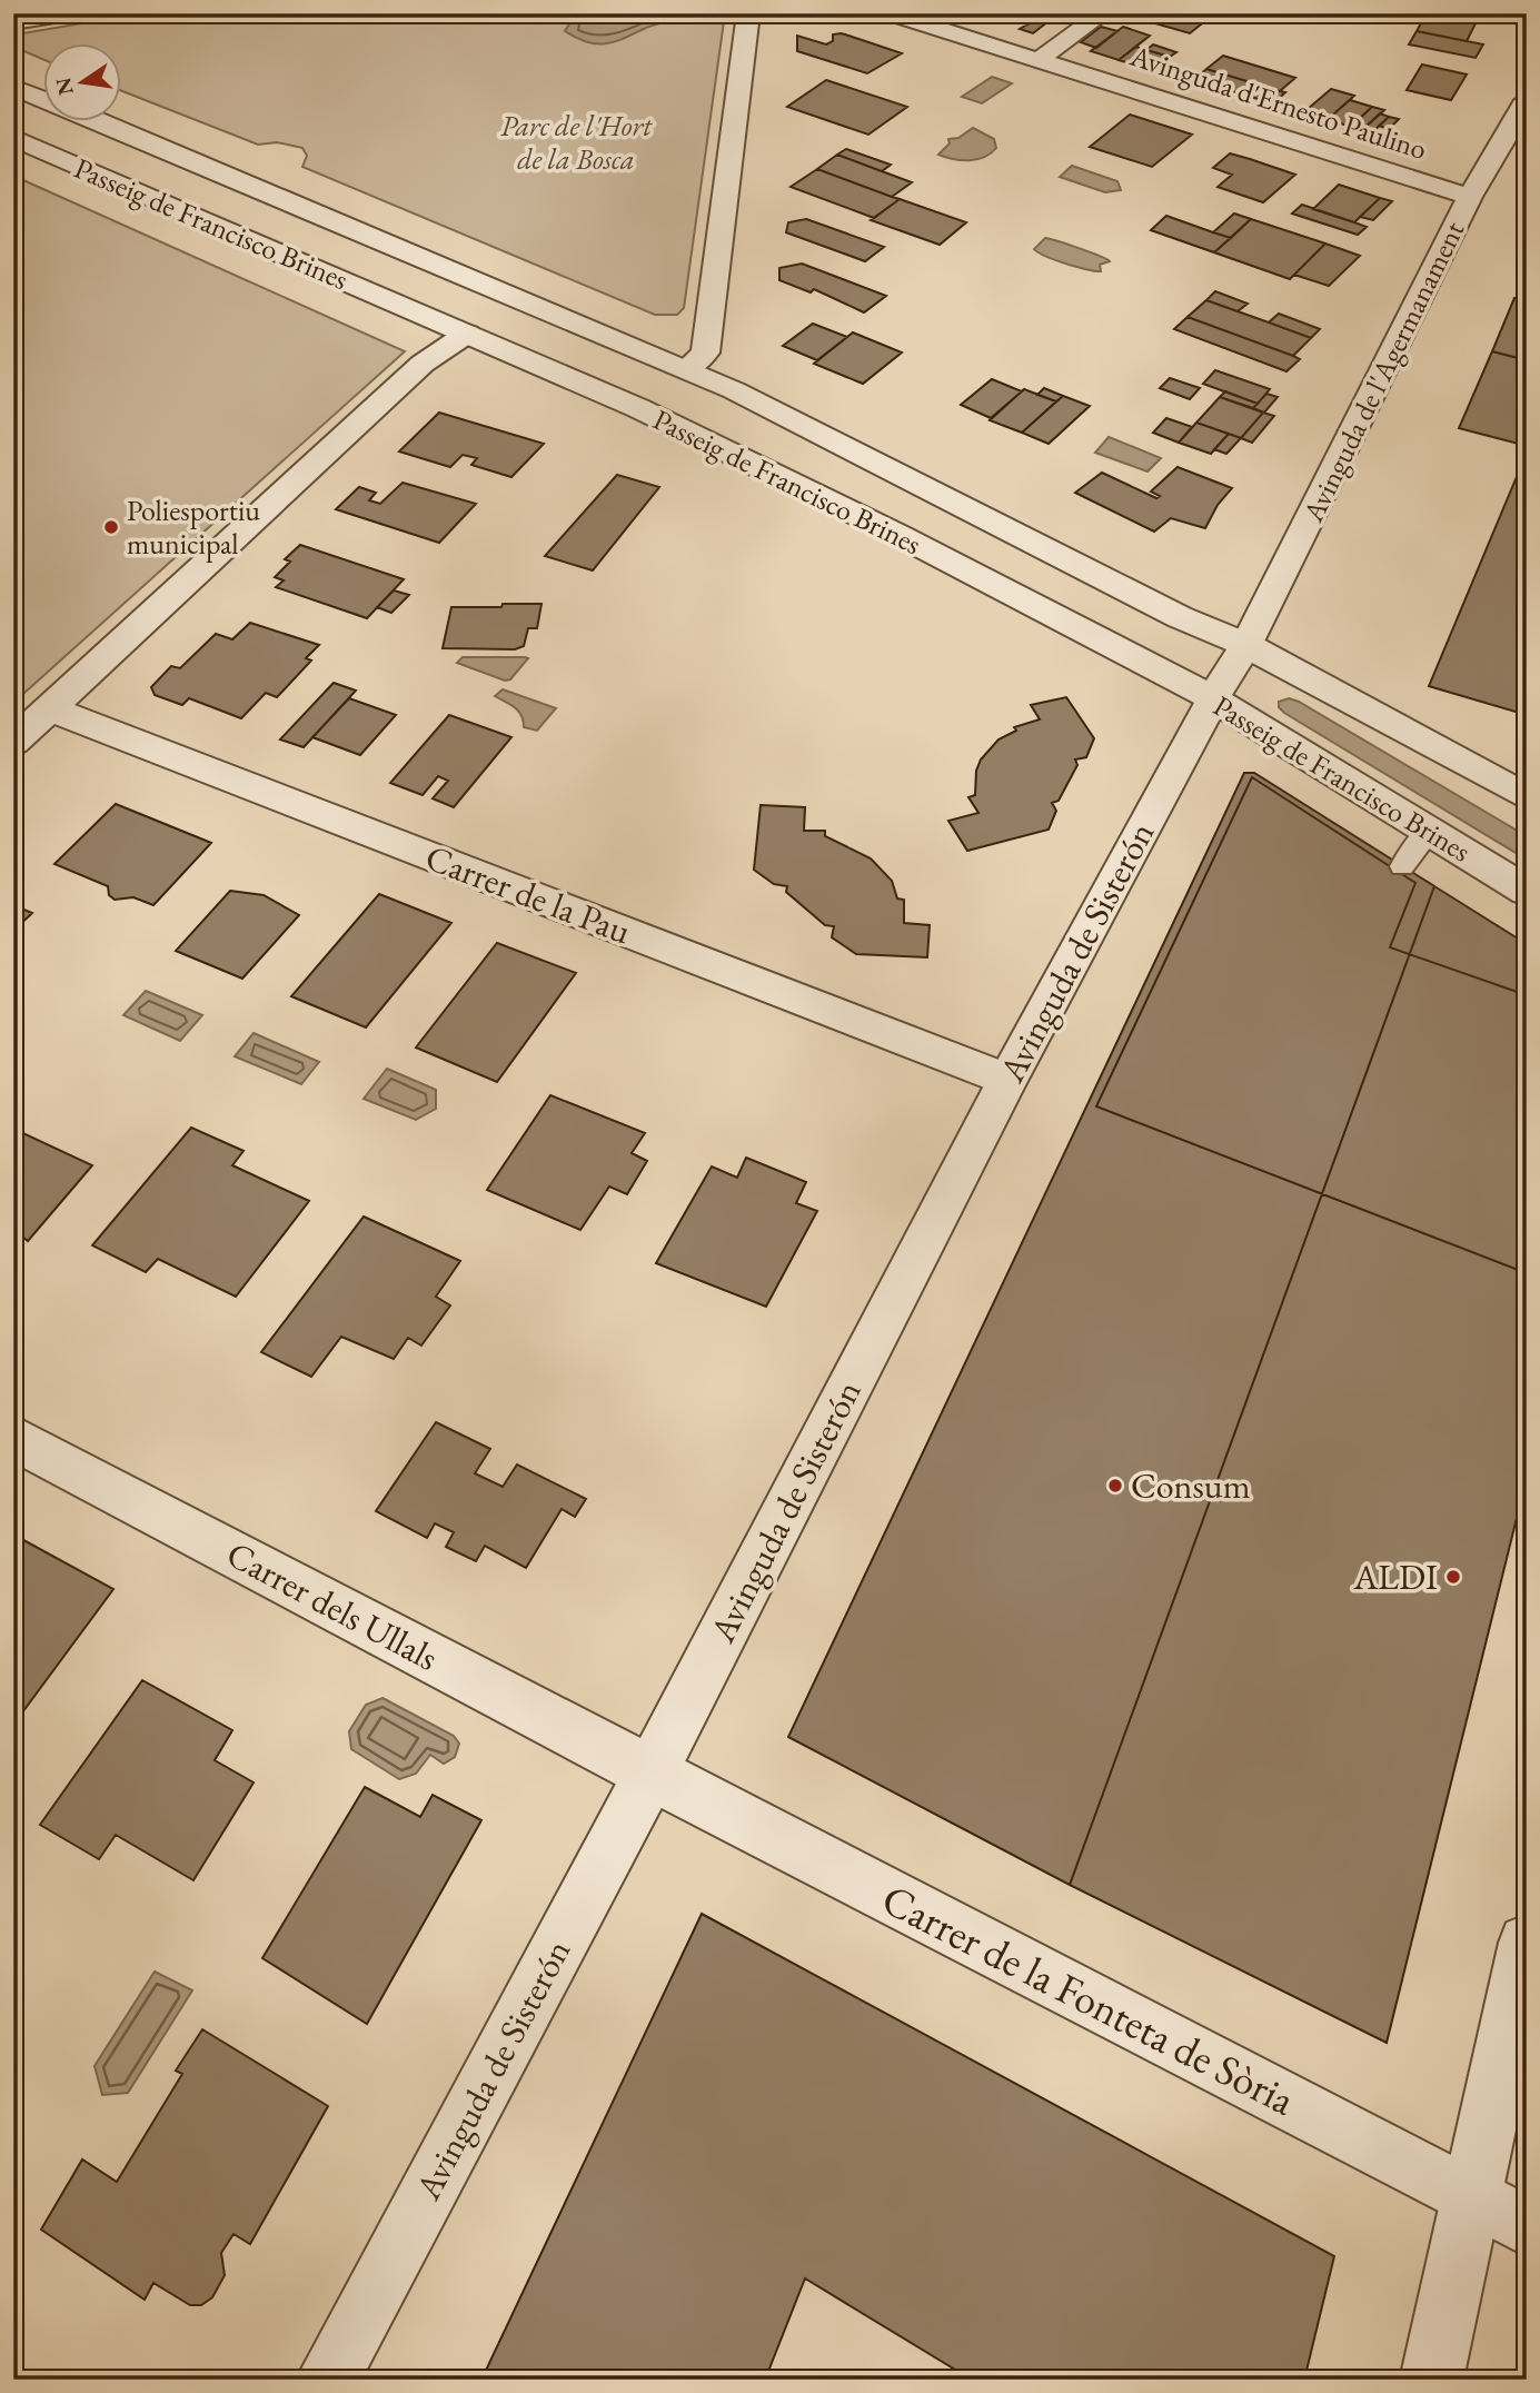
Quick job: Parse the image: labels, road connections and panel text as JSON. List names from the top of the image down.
{
  "streets": {
    "street": [
      "Avinguda d'Ernesto Paulino",
      "Passeig de Francisco Brines",
      "Avinguda de l'Agermanament",
      "Carrer de la Pau",
      "Avinguda de Sisterón",
      "Carrer dels Ullals",
      "Carrer de la Fonteta de Sòria"
    ]
  },
  "crossings": [
    ["Avinguda d'Ernesto Paulino", "Avinguda de l'Agermanament"],
    ["Passeig de Francisco Brines", "Avinguda de l'Agermanament"],
    ["Passeig de Francisco Brines", "Avinguda de Sisterón"],
    ["Avinguda de l'Agermanament", "Avinguda de Sisterón"],
    ["Carrer de la Pau", "Avinguda de Sisterón"],
    ["Avinguda de Sisterón", "Carrer dels Ullals"],
    ["Avinguda de Sisterón", "Carrer de la Fonteta de Sòria"],
    ["Carrer dels Ullals", "Carrer de la Fonteta de Sòria"]
  ],
  "parks": ["Parc de l'Hort de la Bosca"],
  "places": ["Poliesportiu municipal", "Consum", "ALDI"],
  "north": "left"
}
